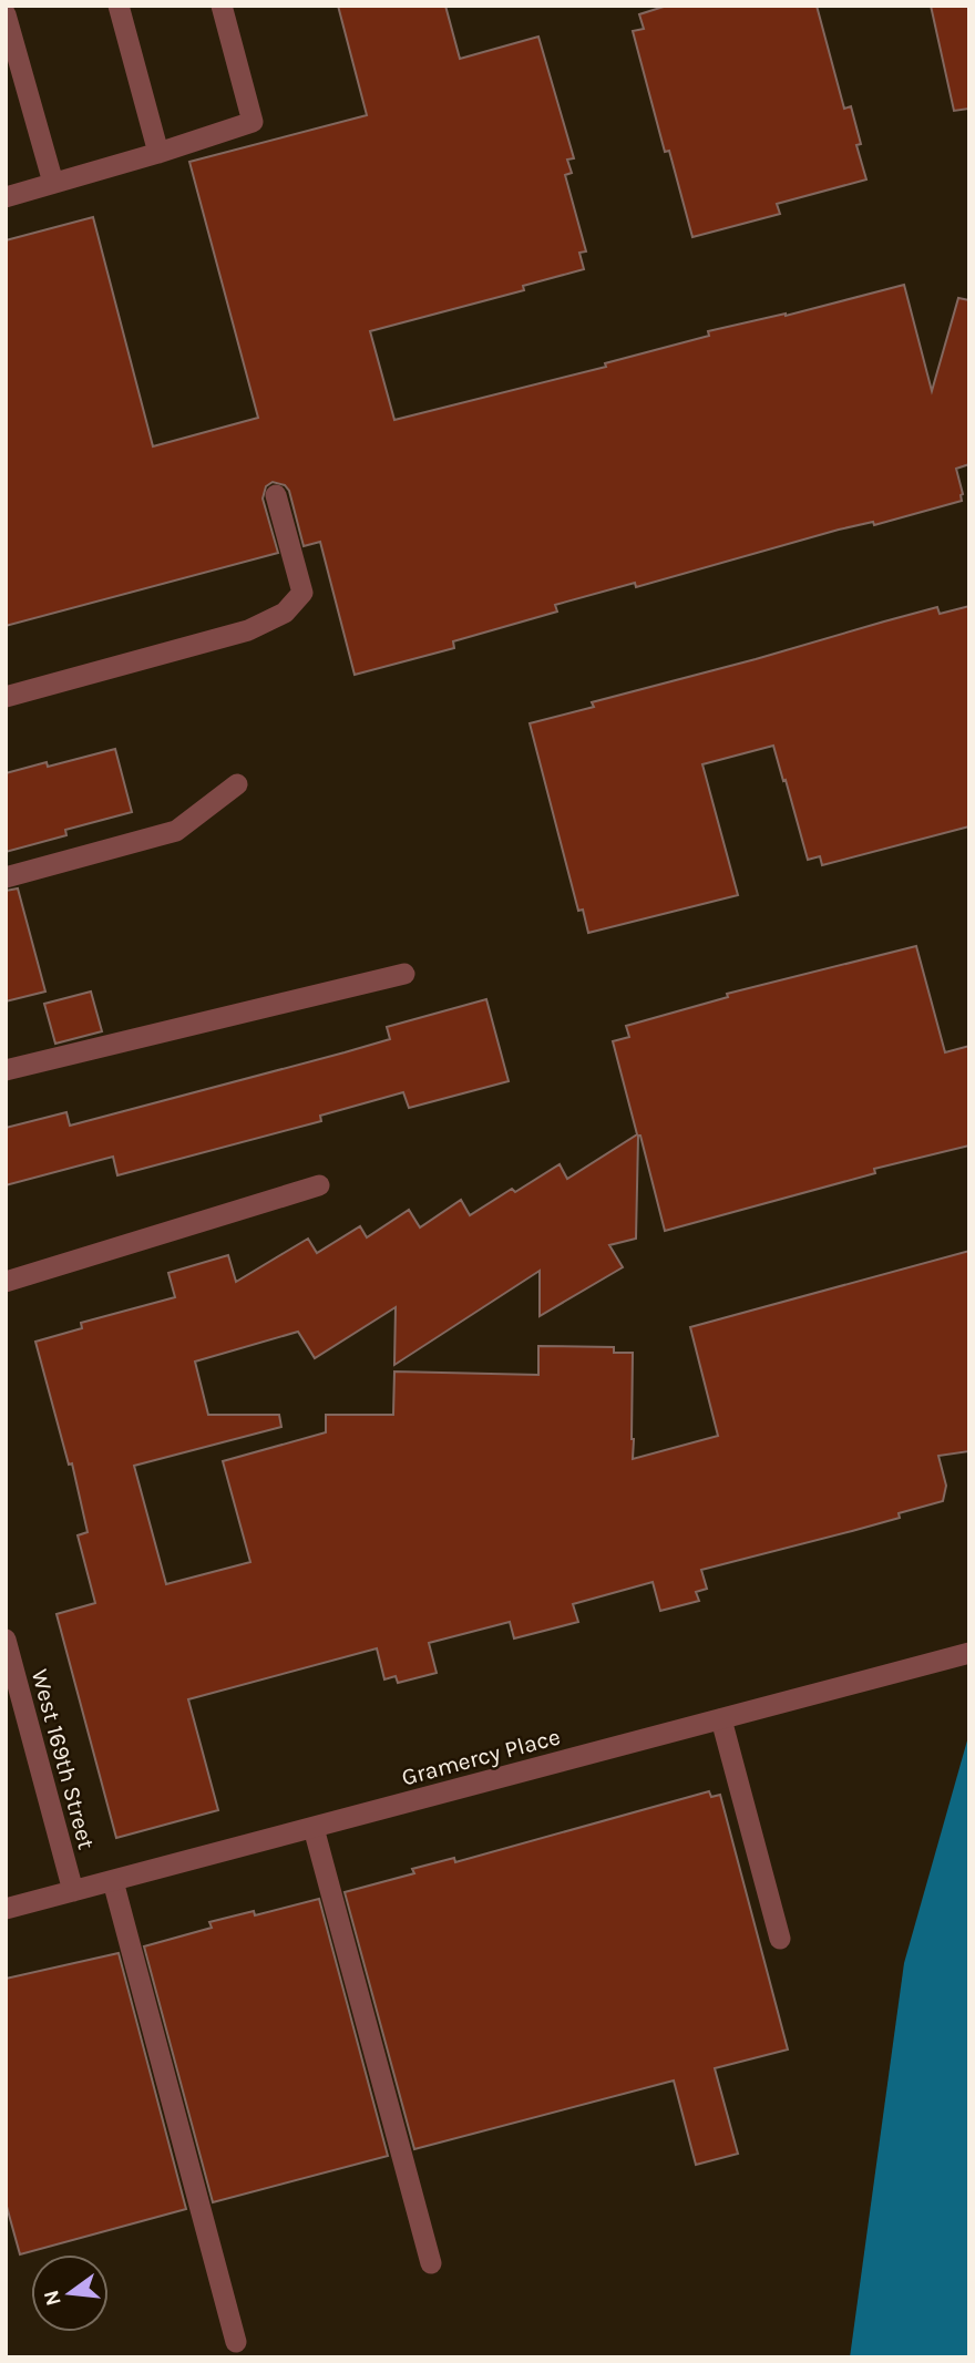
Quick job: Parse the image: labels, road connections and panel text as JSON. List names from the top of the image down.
{
  "streets": {
    "street": ["Gramercy Place", "West 169th Street"]
  },
  "crossings": [
    ["Gramercy Place", "West 169th Street"]
  ],
  "north": "left"
}
